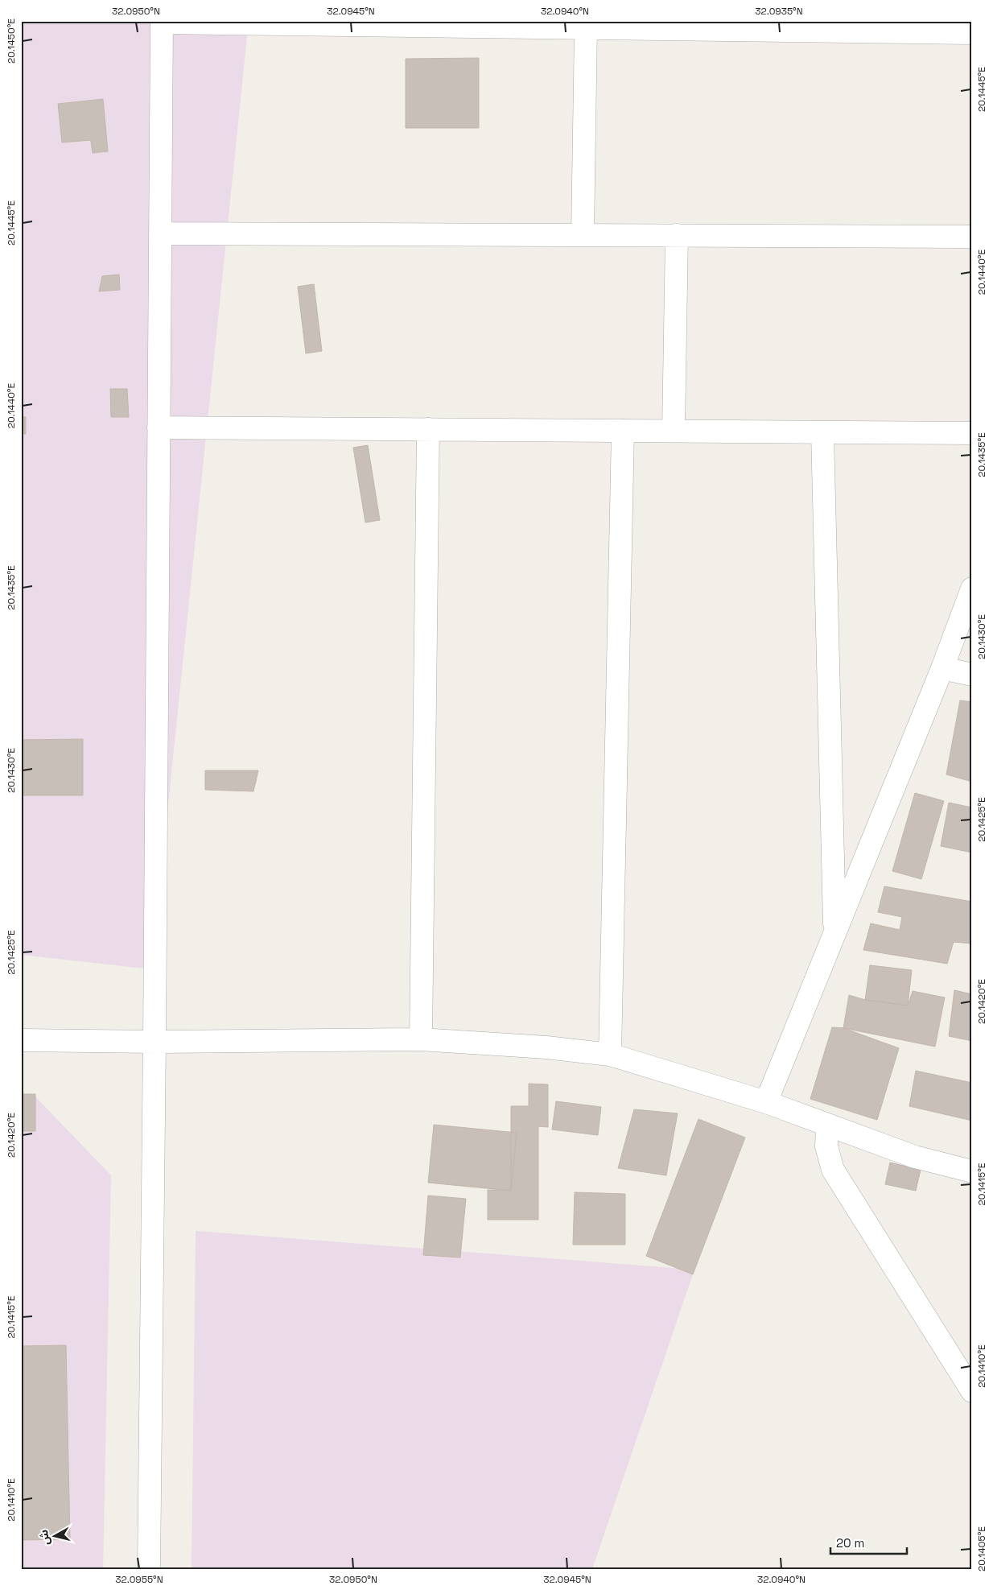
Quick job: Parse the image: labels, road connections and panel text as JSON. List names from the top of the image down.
{
  "scale_bar": "20 m",
  "north": "left",
  "coordinates": [
    "32.0950°N",
    "32.0945°N",
    "32.0940°N",
    "32.0935°N",
    "20.1450°E",
    "20.1445°E",
    "20.1440°E",
    "20.1435°E",
    "20.1430°E",
    "20.1425°E",
    "20.1420°E",
    "20.1415°E",
    "20.1410°E",
    "20.1405°E",
    "32.0955°N"
  ]
}
